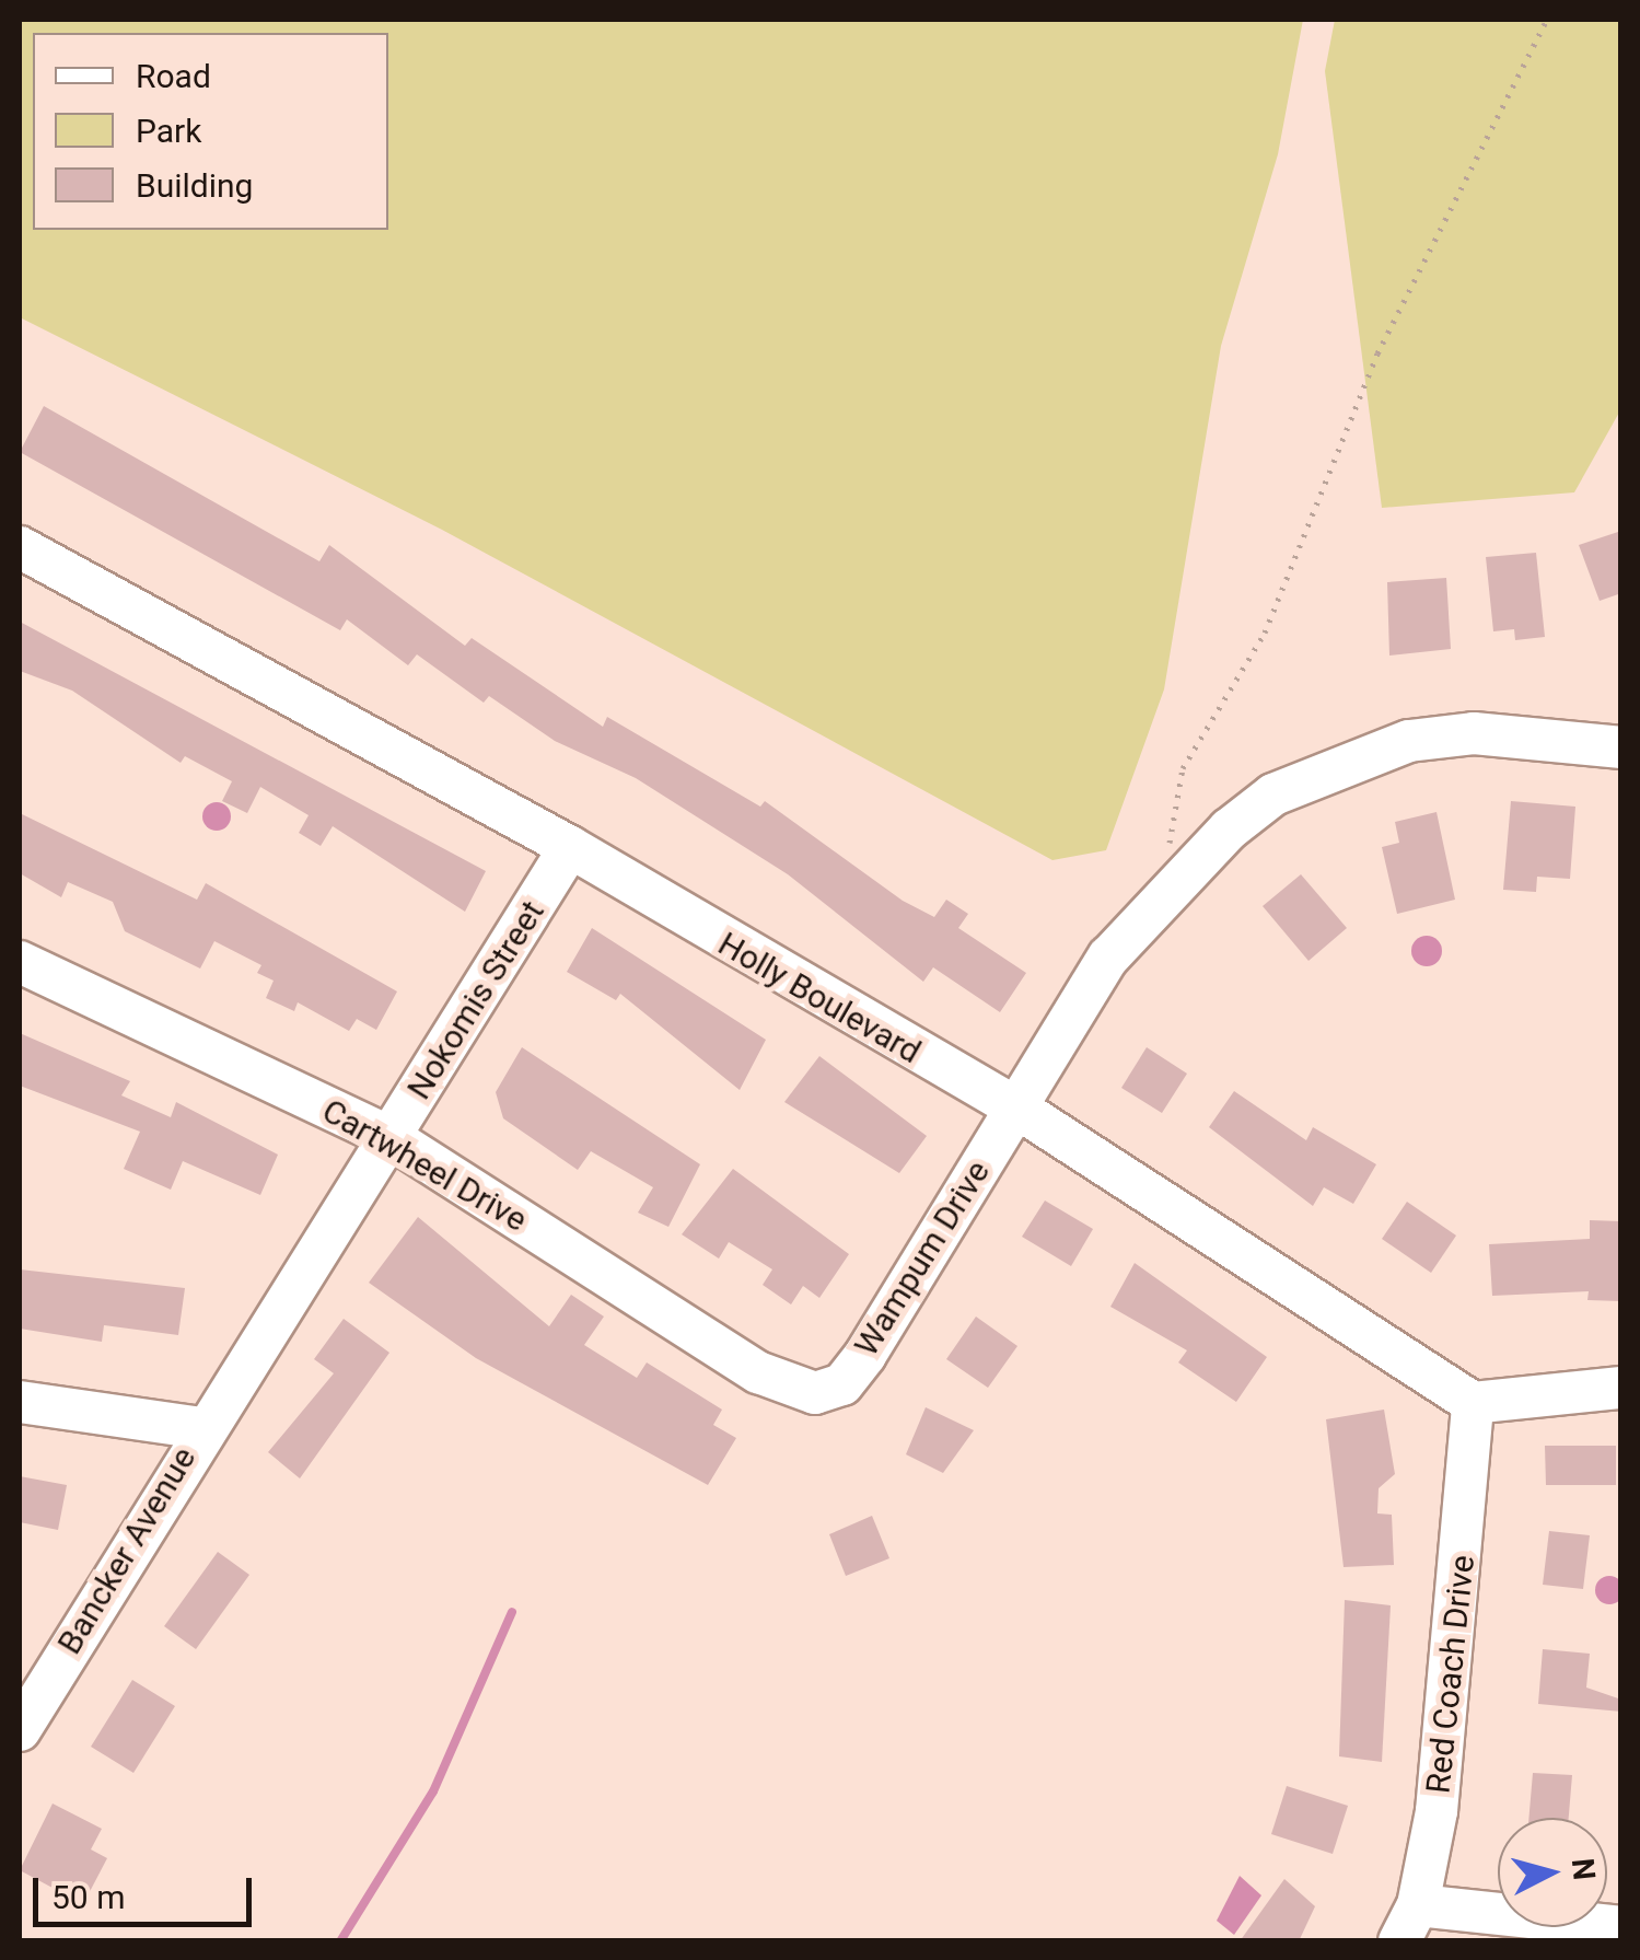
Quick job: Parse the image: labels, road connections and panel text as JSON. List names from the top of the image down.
{
  "streets": {
    "street": [
      "Holly Boulevard",
      "Nokomis Street",
      "Cartwheel Drive",
      "Wampum Drive",
      "Bancker Avenue",
      "Red Coach Drive"
    ]
  },
  "crossings": [
    ["Holly Boulevard", "Nokomis Street"],
    ["Holly Boulevard", "Wampum Drive"],
    ["Holly Boulevard", "Red Coach Drive"],
    ["Nokomis Street", "Cartwheel Drive"],
    ["Nokomis Street", "Bancker Avenue"],
    ["Cartwheel Drive", "Wampum Drive"]
  ],
  "legend": ["Road", "Park", "Building"],
  "scale_bar": "50 m",
  "north": "right"
}
